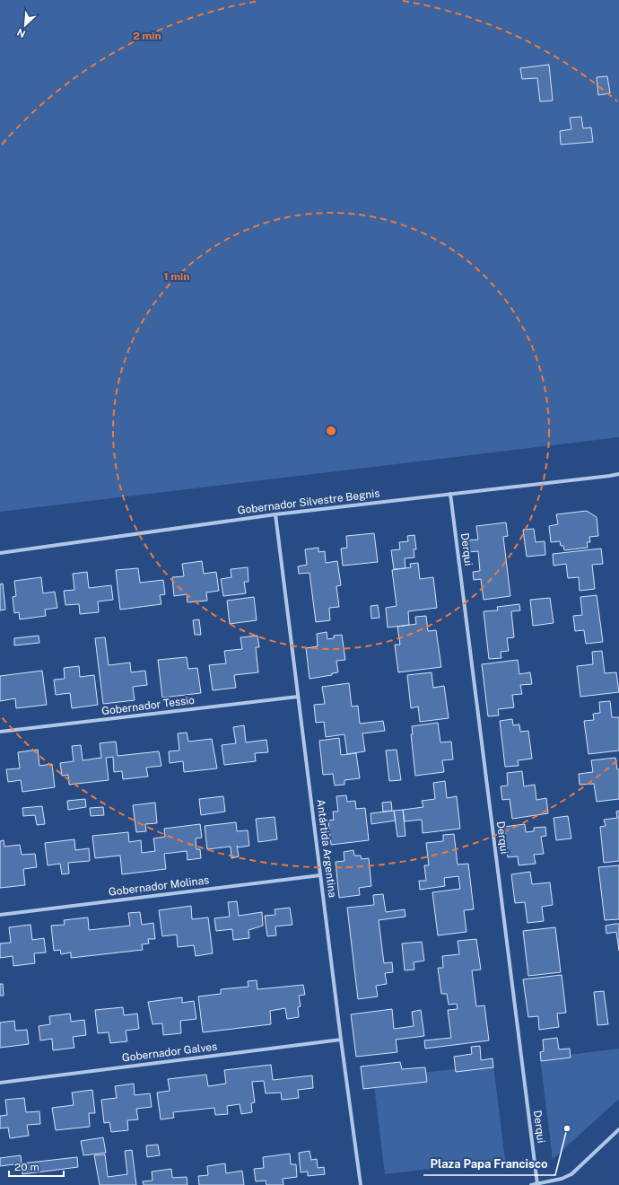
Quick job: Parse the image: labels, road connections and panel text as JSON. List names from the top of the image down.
{
  "streets": {
    "street": [
      "Gobernador Silvestre Begnis",
      "Derqui",
      "Gobernador Tessio",
      "Antártida Argentina",
      "Gobernador Molinas",
      "Gobernador Galves"
    ]
  },
  "crossings": [
    ["Gobernador Silvestre Begnis", "Derqui"],
    ["Gobernador Silvestre Begnis", "Antártida Argentina"],
    ["Gobernador Tessio", "Antártida Argentina"],
    ["Antártida Argentina", "Gobernador Molinas"],
    ["Antártida Argentina", "Gobernador Galves"]
  ],
  "places": ["Plaza Papa Francisco"],
  "scale_bar": "20 m",
  "north": "bottom left",
  "rings": ["2 min", "1 min"]
}
